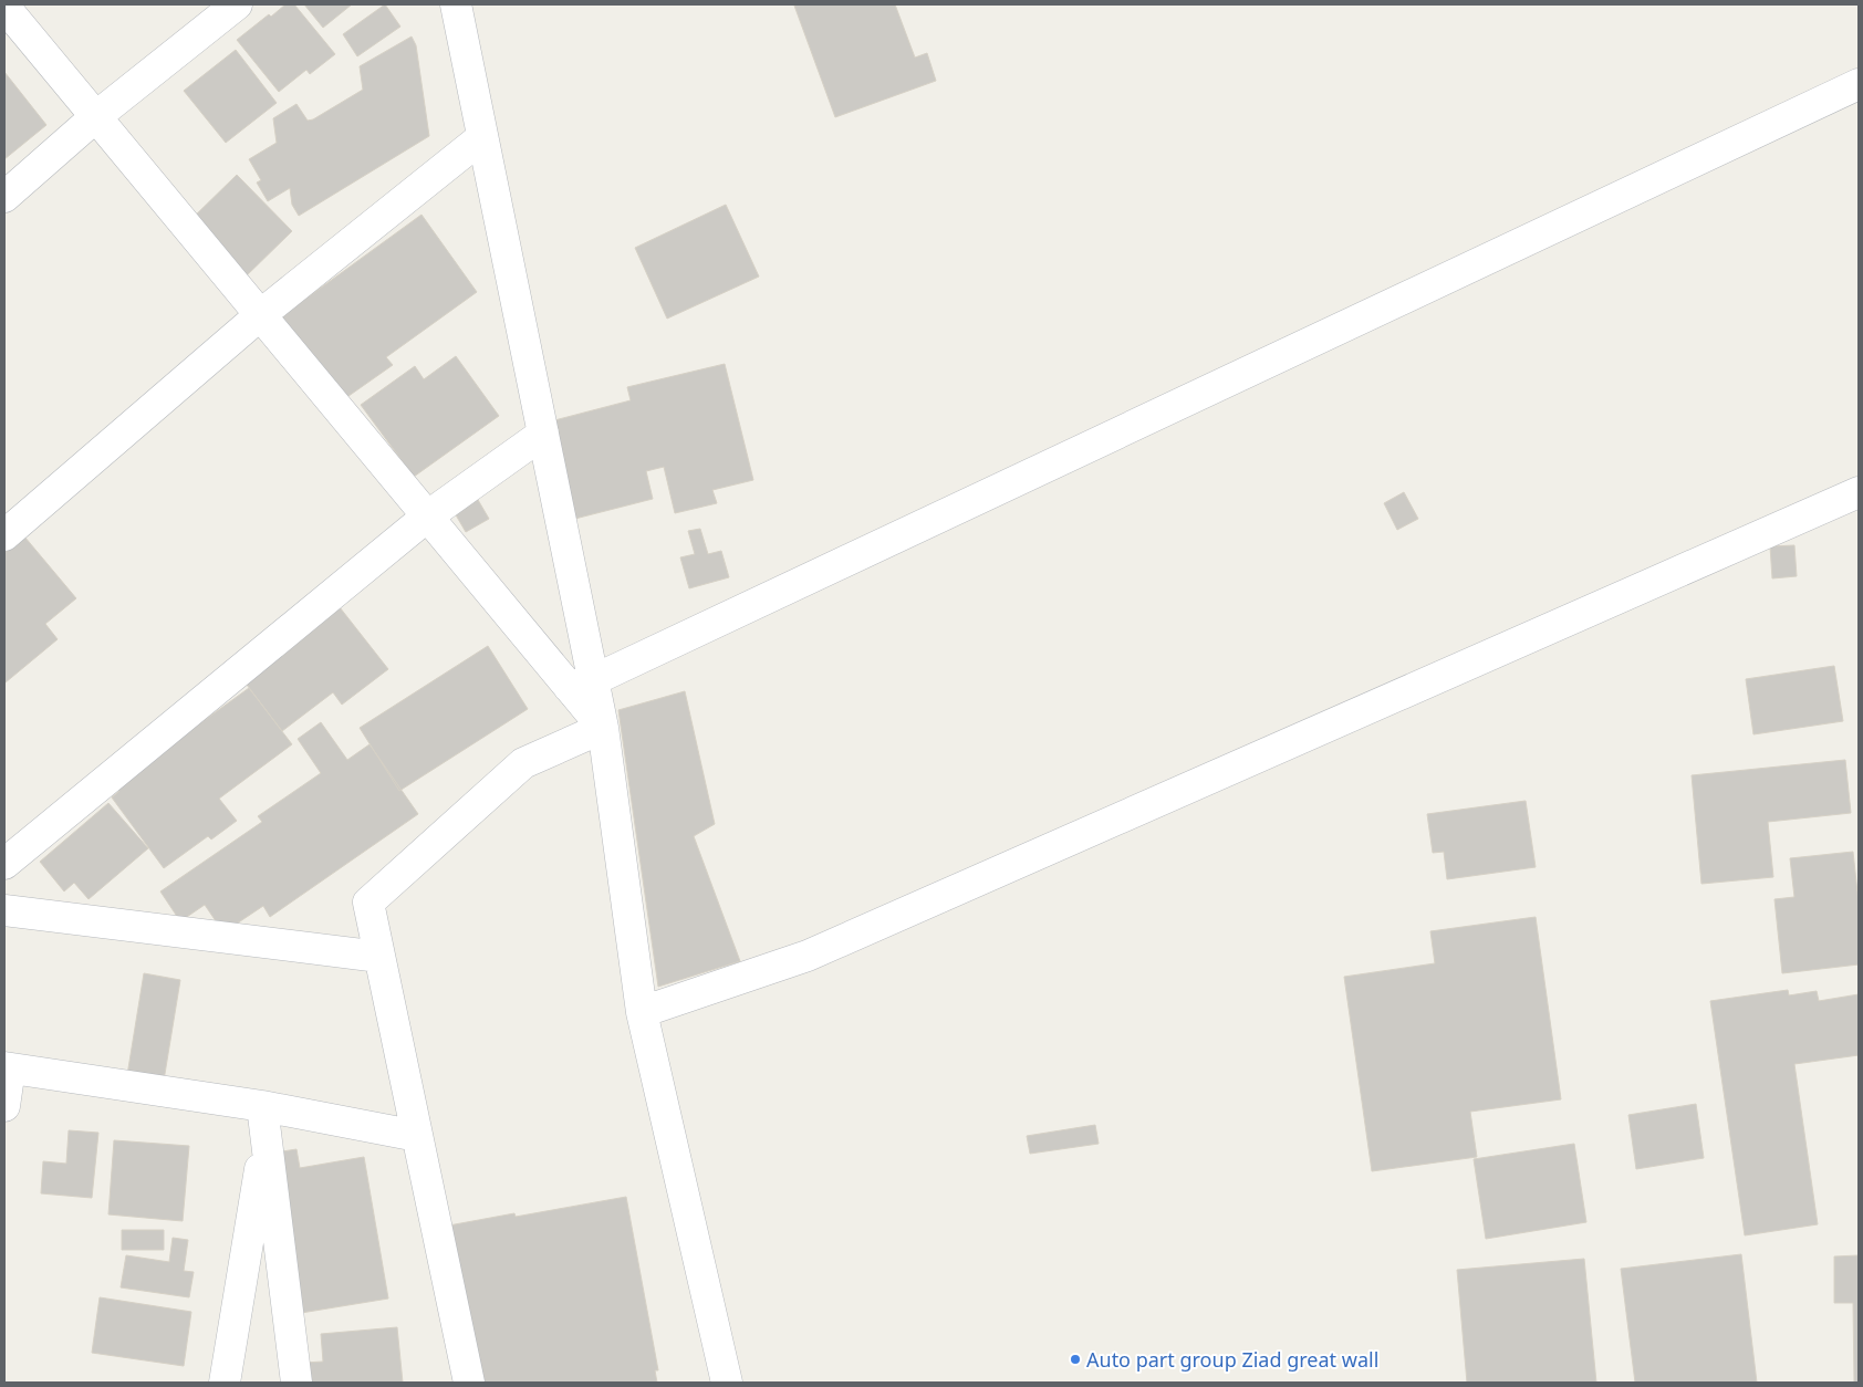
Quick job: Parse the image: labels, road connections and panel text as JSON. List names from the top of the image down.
{
  "places": ["Auto part group Ziad great wall"]
}
